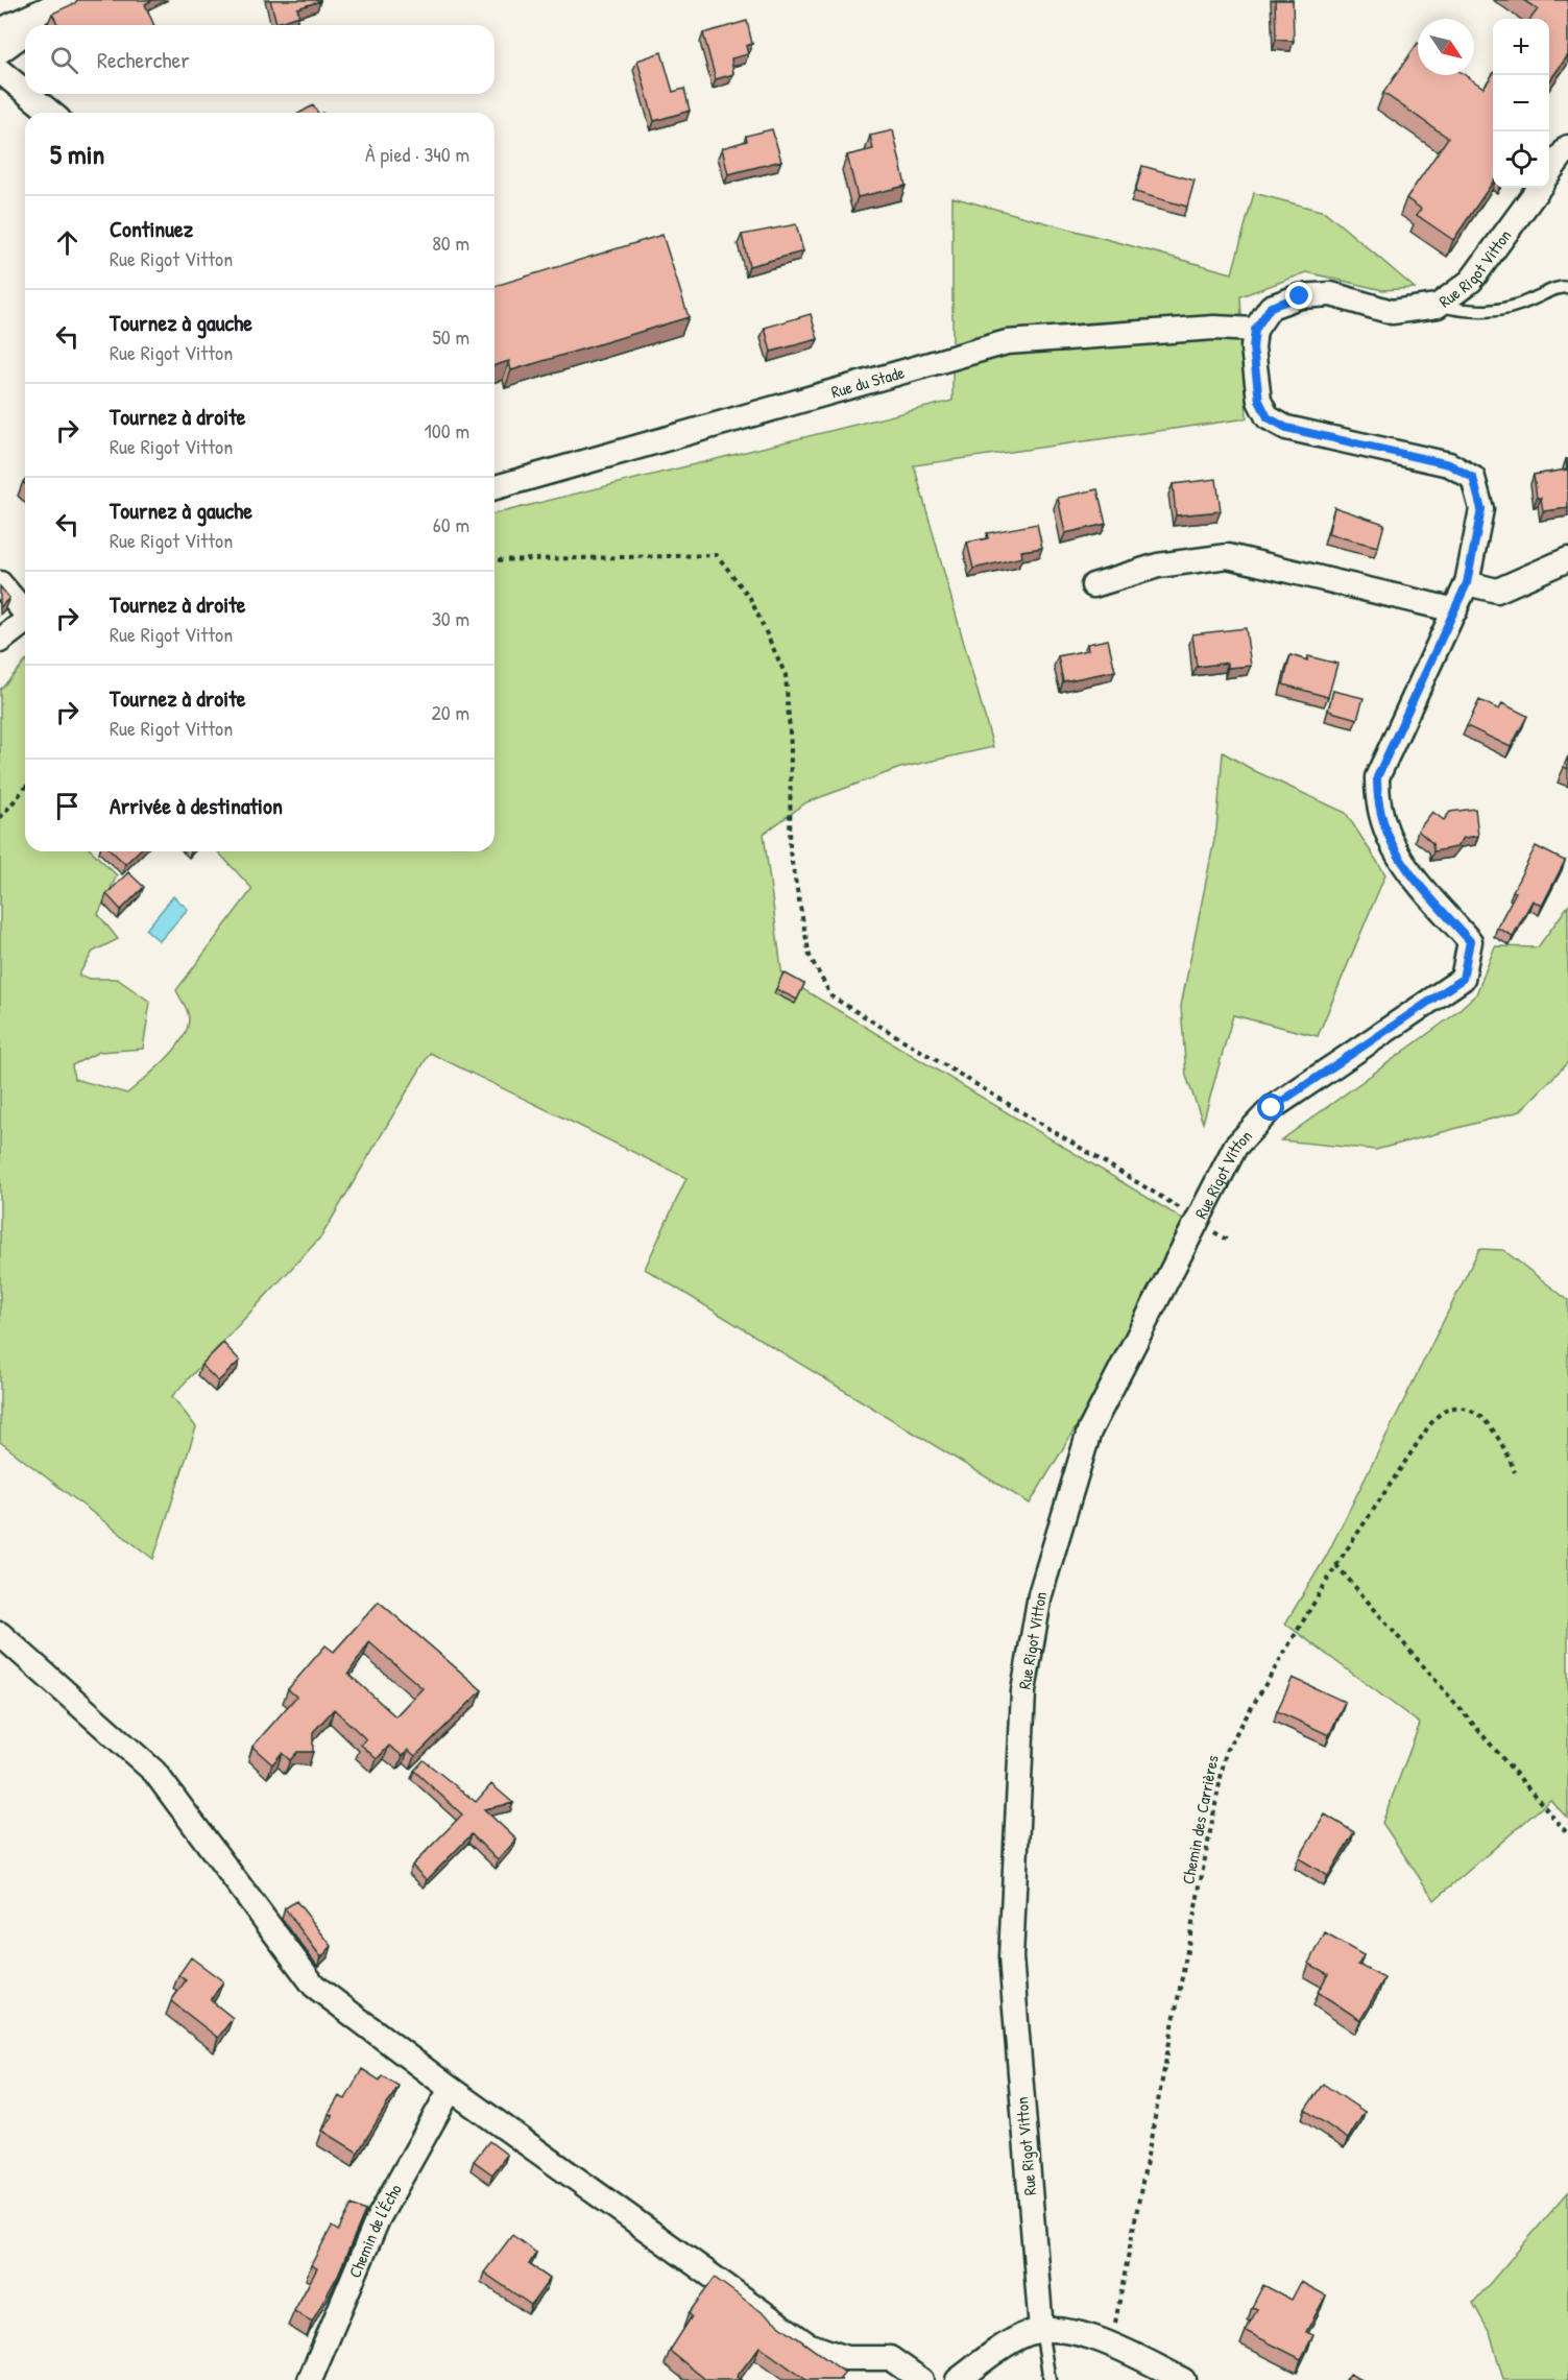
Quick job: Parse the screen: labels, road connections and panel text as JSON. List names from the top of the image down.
{
  "streets": {
    "street": ["Rue Rigot Vitton", "Rue du Stade", "Chemin de l'Écho"],
    "path": ["Chemin des Carrières"]
  },
  "crossings": [
    ["Rue Rigot Vitton", "Rue du Stade"]
  ],
  "north": "bottom right",
  "page": {
    "map_buttons": ["+", "−"],
    "search": "Rechercher",
    "heading": ["5 min", "À pied · 340 m"],
    "list": [
      ["Continuez", "Rue Rigot Vitton", "80 m"],
      ["Tournez à gauche", "Rue Rigot Vitton", "50 m"],
      ["Tournez à droite", "Rue Rigot Vitton", "100 m"],
      ["Tournez à gauche", "Rue Rigot Vitton", "60 m"],
      ["Tournez à droite", "Rue Rigot Vitton", "30 m"],
      ["Tournez à droite", "Rue Rigot Vitton", "20 m"],
      "Arrivée à destination"
    ]
  }
}
